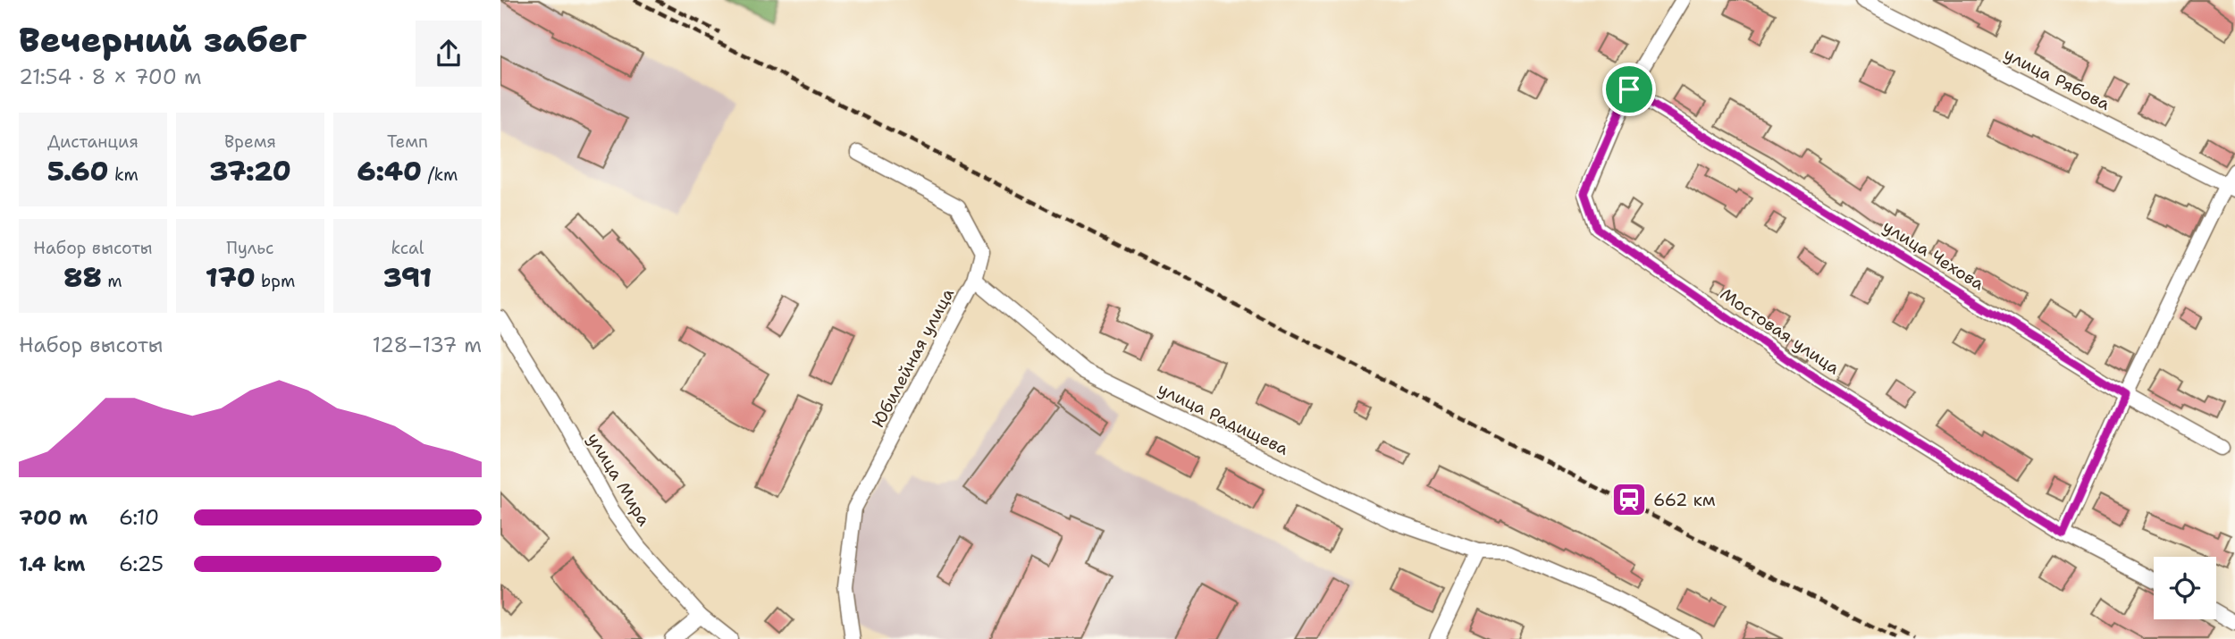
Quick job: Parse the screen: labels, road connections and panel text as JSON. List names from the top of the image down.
{
  "streets": {
    "street": [
      "улица Рябова",
      "улица Чехова",
      "Мостовая улица",
      "Юбилейная улица",
      "улица Радищева",
      "улица Мира"
    ]
  },
  "crossings": [
    ["улица Чехова", "Мостовая улица"],
    ["Юбилейная улица", "улица Радищева"]
  ],
  "places": {
    "station": ["662 км"]
  },
  "page": {
    "heading": ["Вечерний забег", "21:54 · 8 × 700 m"],
    "stats": [
      ["Дистанция", "5.60 km"],
      ["Время", "37:20"],
      ["Темп", "6:40 /km"],
      ["Набор высоты", "88 m"],
      ["Пульс", "170 bpm"],
      ["kcal", "391"]
    ],
    "chart": ["Набор высоты", "128–137 m"],
    "list": [
      {
        "name": "700 m",
        "note": "6:10"
      },
      {
        "name": "1.4 km",
        "note": "6:25"
      }
    ]
  }
}
